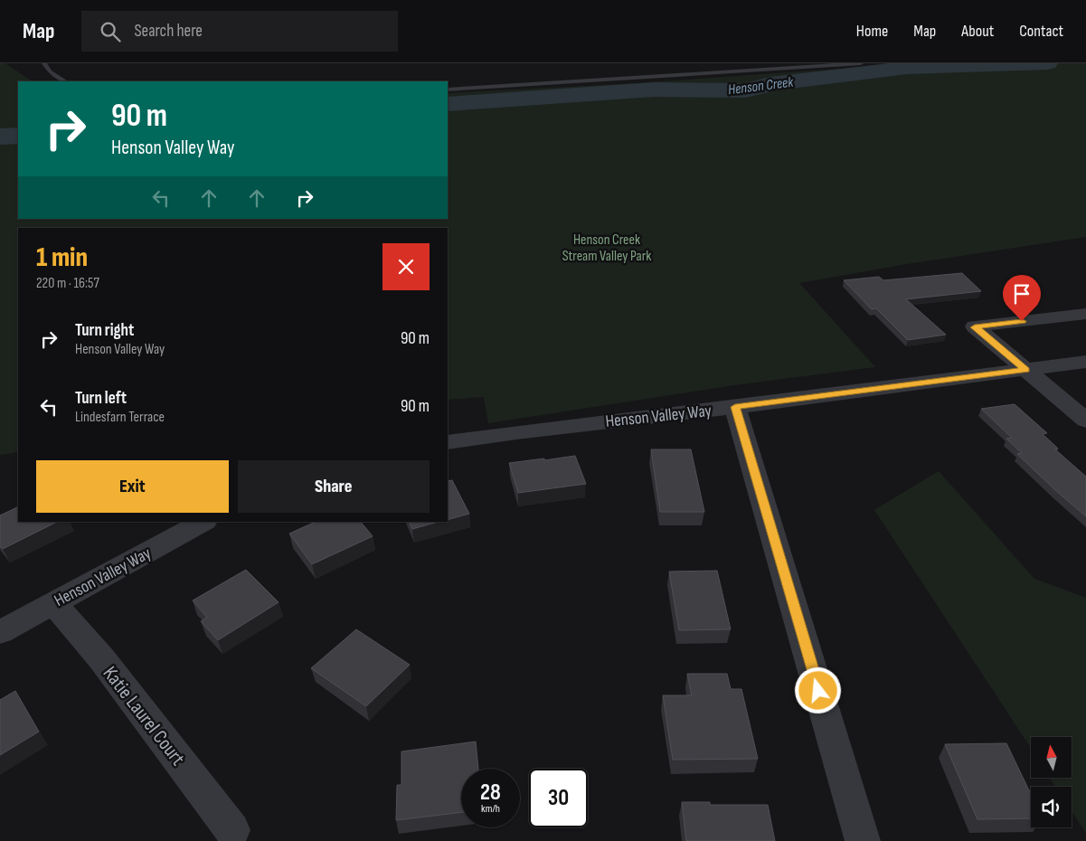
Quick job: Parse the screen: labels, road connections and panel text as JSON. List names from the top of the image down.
{
  "streets": {
    "street": ["Henson Valley Way", "Katie Laurel Court"]
  },
  "crossings": [
    ["Henson Valley Way", "Katie Laurel Court"]
  ],
  "water": ["Henson Creek"],
  "parks": ["Henson Creek Stream Valley Park"],
  "north": "top",
  "page": {
    "header": "Map",
    "search": "Search here",
    "nav": [
      "Home",
      "Map",
      "About",
      "Contact"
    ],
    "turn": ["90 m", "Henson Valley Way"],
    "heading": ["1 min", "220 m · 16:57"],
    "list": [
      {
        "name": "Turn right",
        "note": "Henson Valley Way",
        "value": "90 m"
      },
      {
        "name": "Turn left",
        "note": "Lindesfarn Terrace",
        "value": "90 m"
      }
    ],
    "buttons": ["Exit", "Share"],
    "speed": "28 km/h",
    "limit": "30"
  }
}
